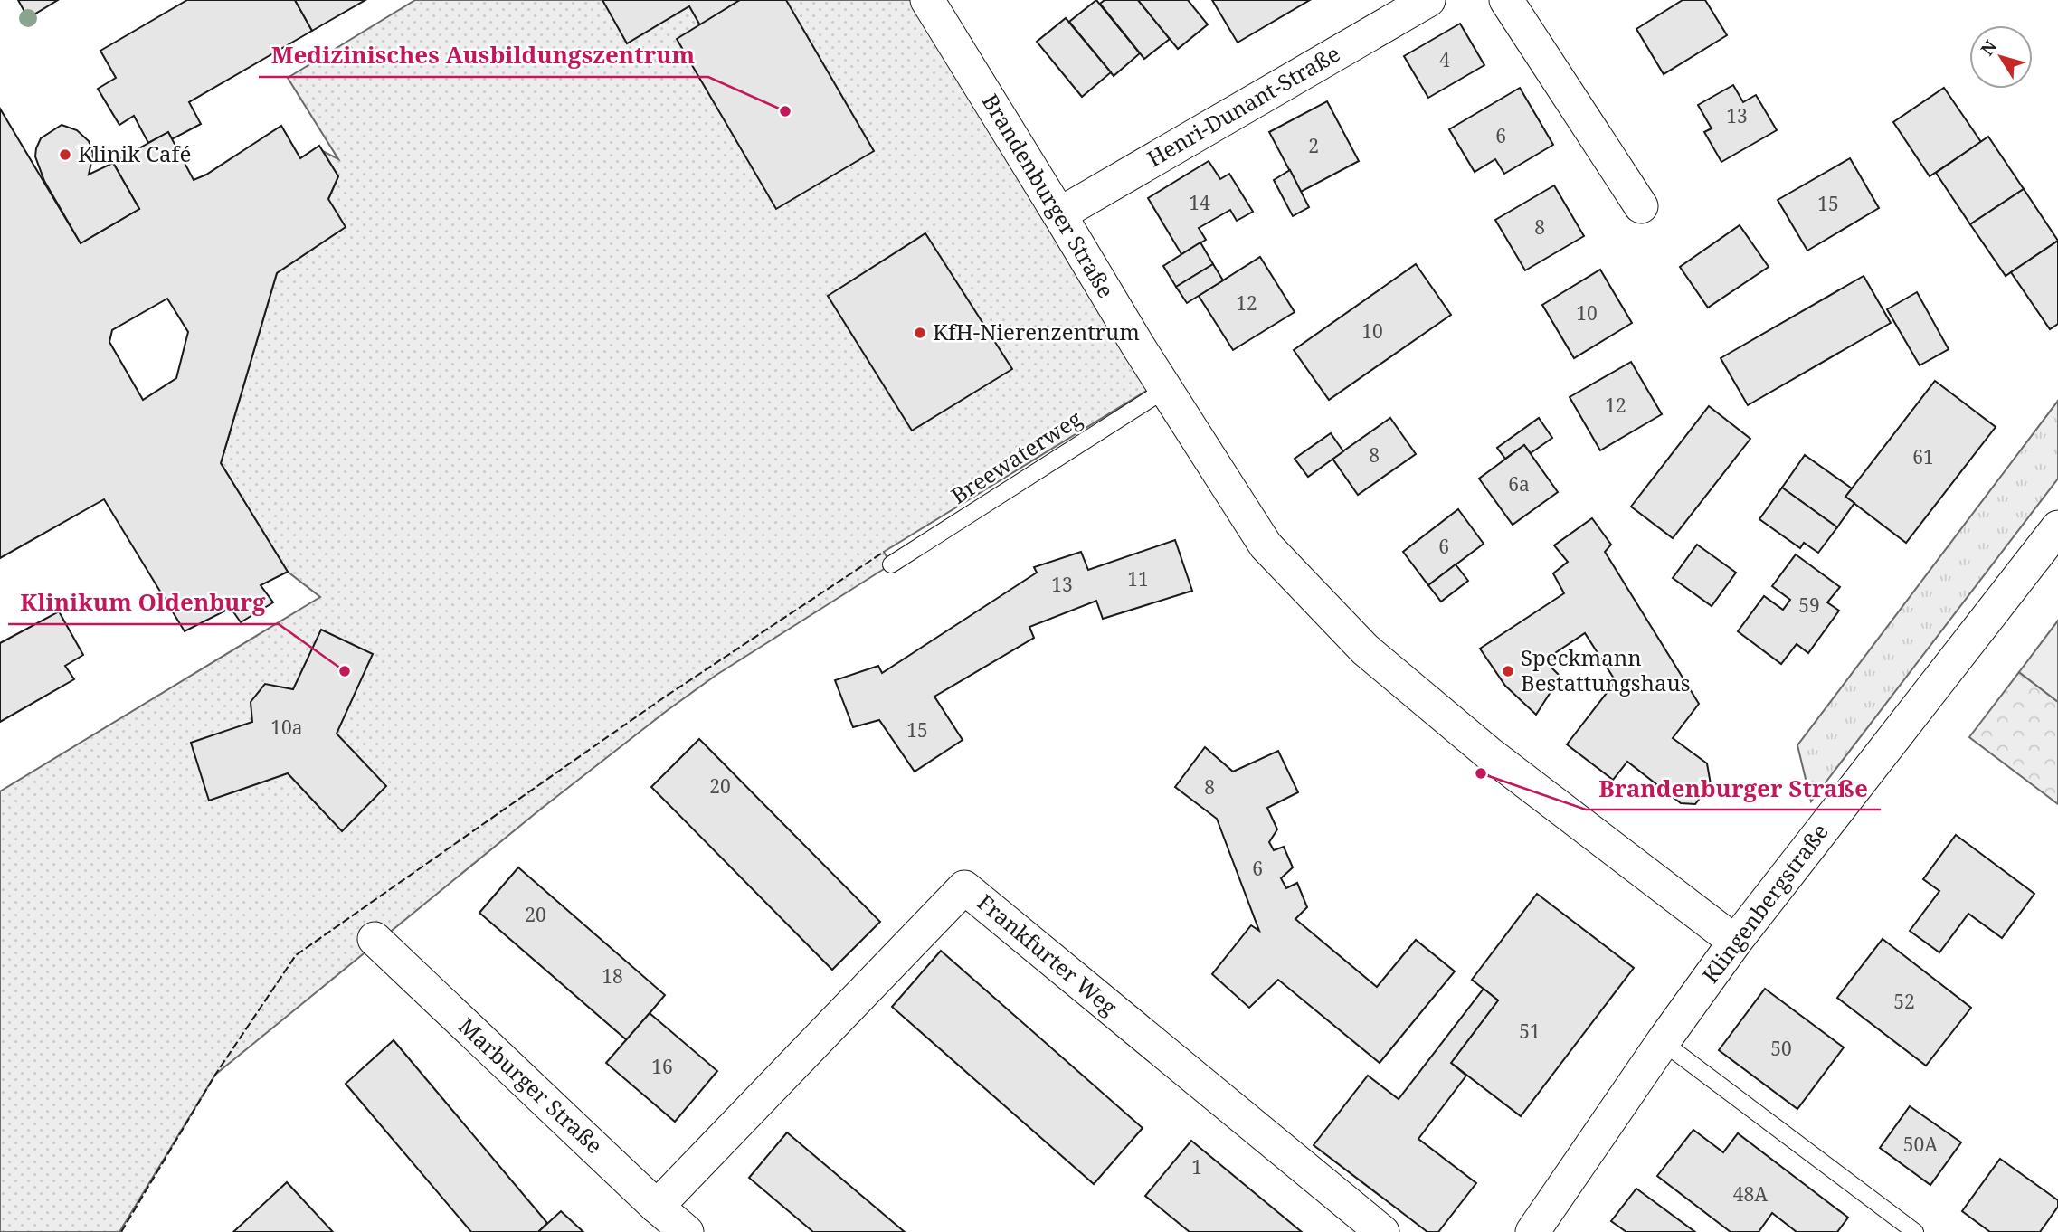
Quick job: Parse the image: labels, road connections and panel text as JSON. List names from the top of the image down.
{
  "streets": {
    "street": [
      "Henri-Dunant-Straße",
      "Brandenburger Straße",
      "Klingenbergstraße",
      "Frankfurter Weg",
      "Marburger Straße"
    ],
    "lane": ["Breewaterweg"]
  },
  "crossings": [
    ["Henri-Dunant-Straße", "Brandenburger Straße"],
    ["Brandenburger Straße", "Breewaterweg"],
    ["Brandenburger Straße", "Klingenbergstraße"],
    ["Frankfurter Weg", "Marburger Straße"]
  ],
  "places": [
    "Medizinisches Ausbildungszentrum",
    "Klinik Café",
    "KfH-Nierenzentrum",
    "Klinikum Oldenburg",
    "Speckmann Bestattungshaus",
    "Brandenburger Straße"
  ],
  "house_numbers": [
    "4",
    "13",
    "6",
    "2",
    "14",
    "15",
    "8",
    "12",
    "10",
    "10",
    "12",
    "8",
    "61",
    "6a",
    "6",
    "11",
    "13",
    "59",
    "10a",
    "15",
    "20",
    "8",
    "6",
    "20",
    "18",
    "52",
    "51",
    "50",
    "16",
    "50A",
    "1",
    "48A"
  ],
  "north": "top left"
}
